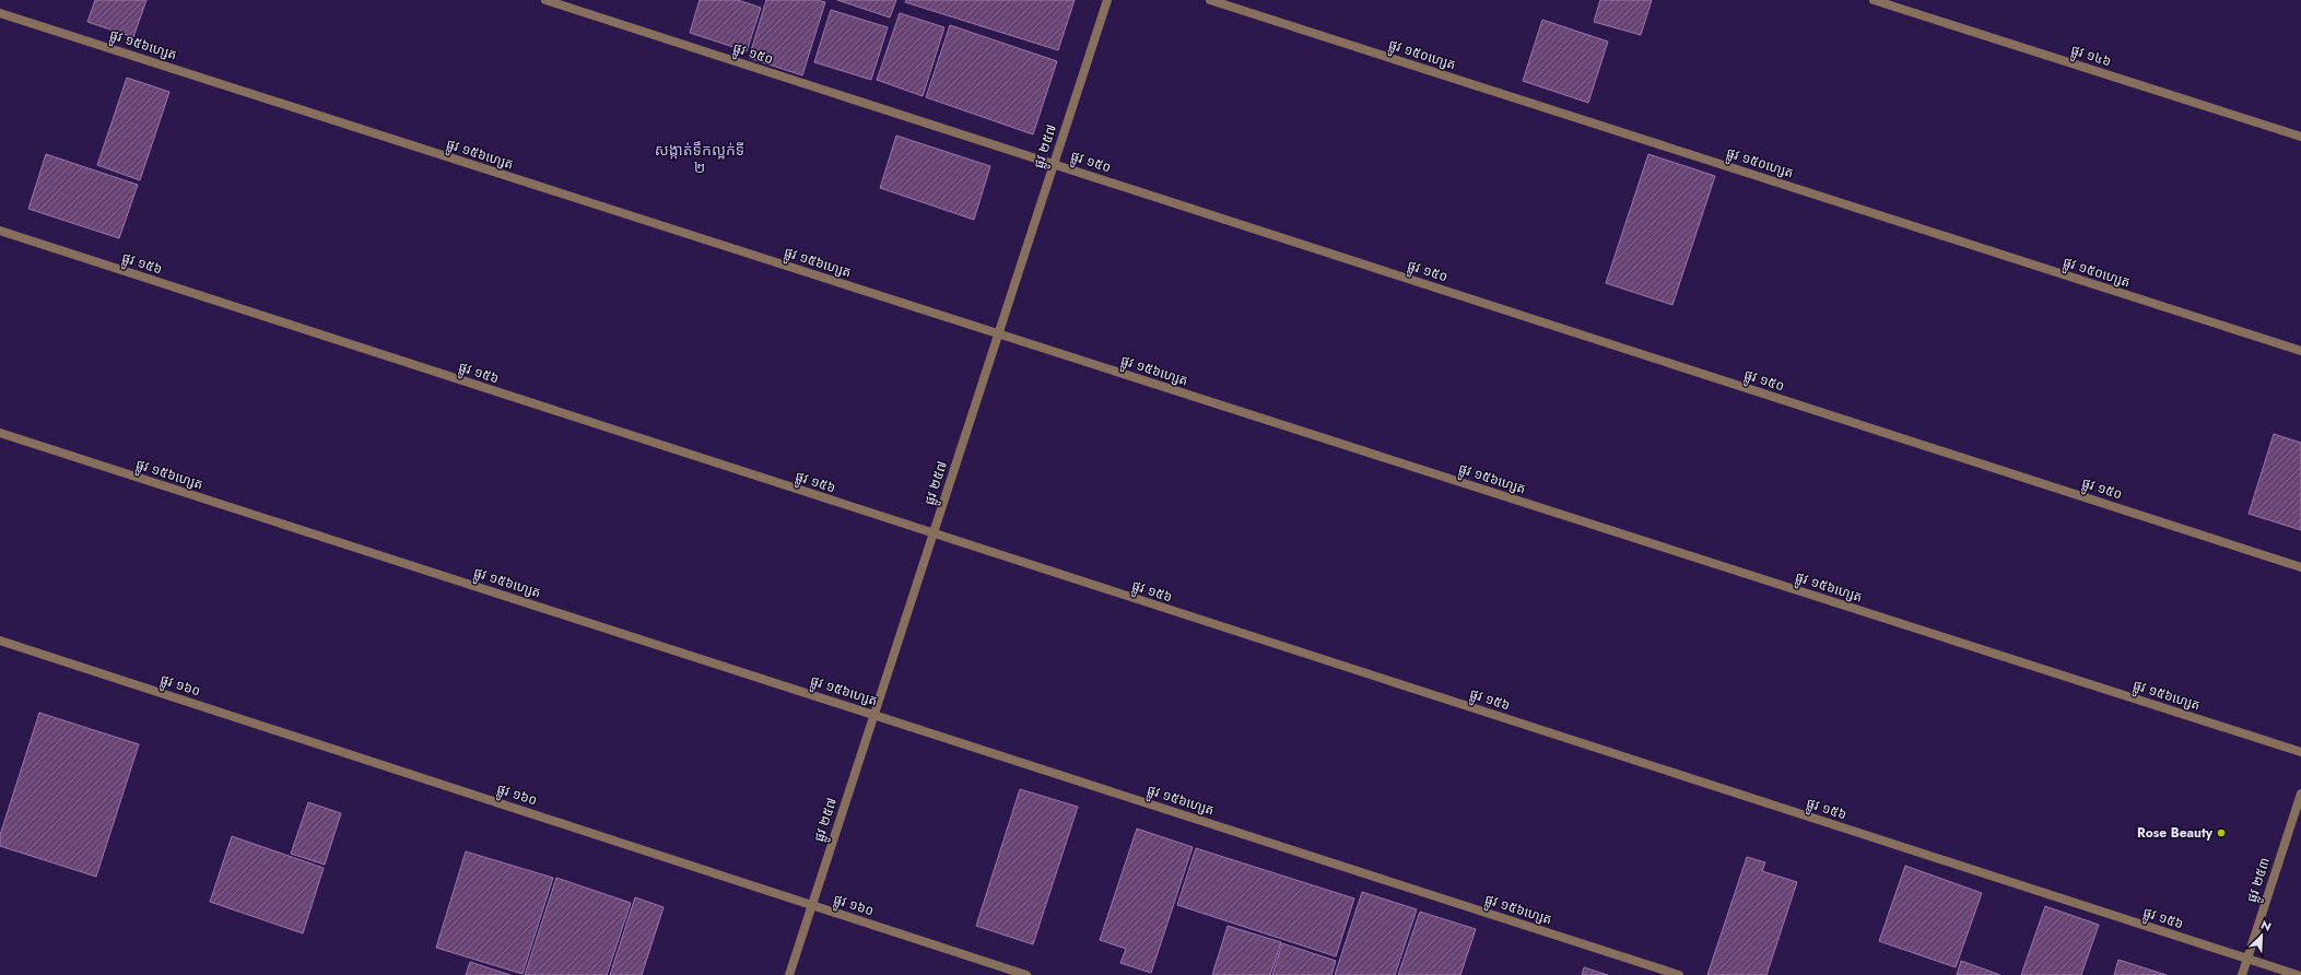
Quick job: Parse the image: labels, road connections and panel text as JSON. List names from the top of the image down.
{
  "streets": {
    "street": [
      "ផ្លូវ ១៥៦ហ្សេត",
      "ផ្លូវ ១៥០",
      "ផ្លូវ ១៥០ហ្សេត",
      "ផ្លូវ ១៤៦",
      "ផ្លូវ ២៥៧",
      "ផ្លូវ ១៥៦",
      "ផ្លូវ ១៦០",
      "ផ្លូវ ២៥៣"
    ]
  },
  "crossings": [
    ["ផ្លូវ ១៥៦ហ្សេត", "ផ្លូវ ២៥៧"],
    ["ផ្លូវ ១៥០", "ផ្លូវ ២៥៧"],
    ["ផ្លូវ ២៥៧", "ផ្លូវ ១៥៦"],
    ["ផ្លូវ ២៥៧", "ផ្លូវ ១៦០"],
    ["ផ្លូវ ១៥៦", "ផ្លូវ ២៥៣"]
  ],
  "districts": ["សង្កាត់ទឹកល្អក់ទី ២"],
  "places": ["Rose Beauty"],
  "north": "top right"
}
